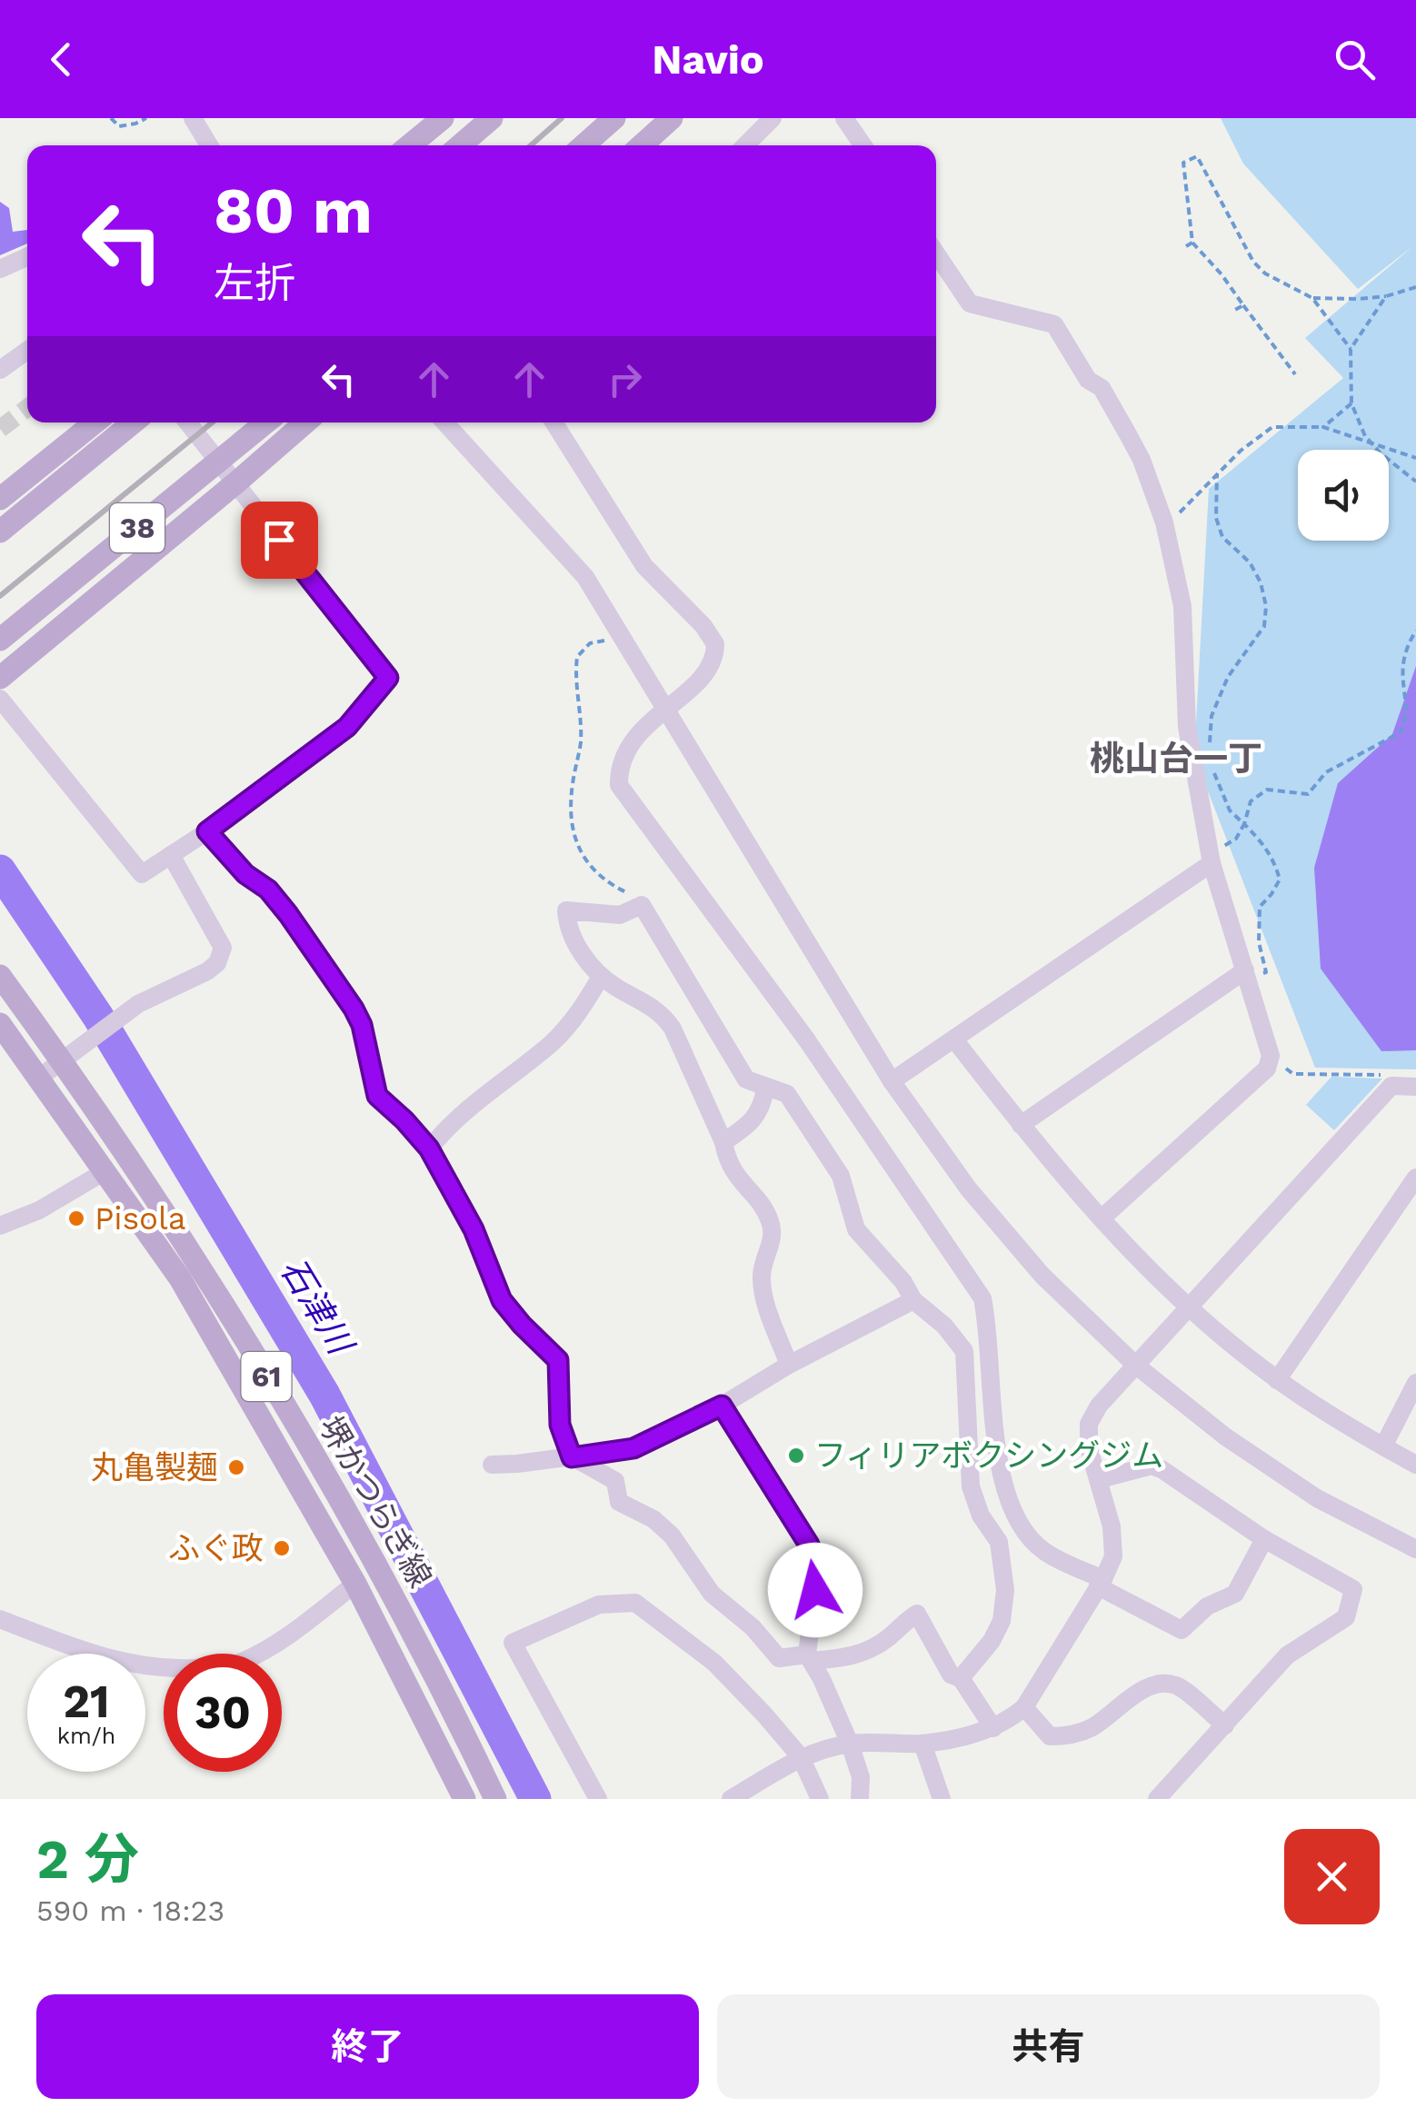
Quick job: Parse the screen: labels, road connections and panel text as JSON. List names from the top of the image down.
{
  "streets": {
    "main road": ["38", "61", "堺かつらぎ線"]
  },
  "districts": ["桃山台一丁"],
  "water": ["石津川"],
  "places": [
    "Pisola",
    "フィリアボクシングジム",
    "丸亀製麺",
    "ふぐ政"
  ],
  "page": {
    "header": "Navio",
    "turn": ["80 m", "左折"],
    "speed": "21 km/h",
    "limit": "30",
    "heading": ["2 分", "590 m · 18:23"],
    "buttons": ["終了", "共有"]
  }
}
